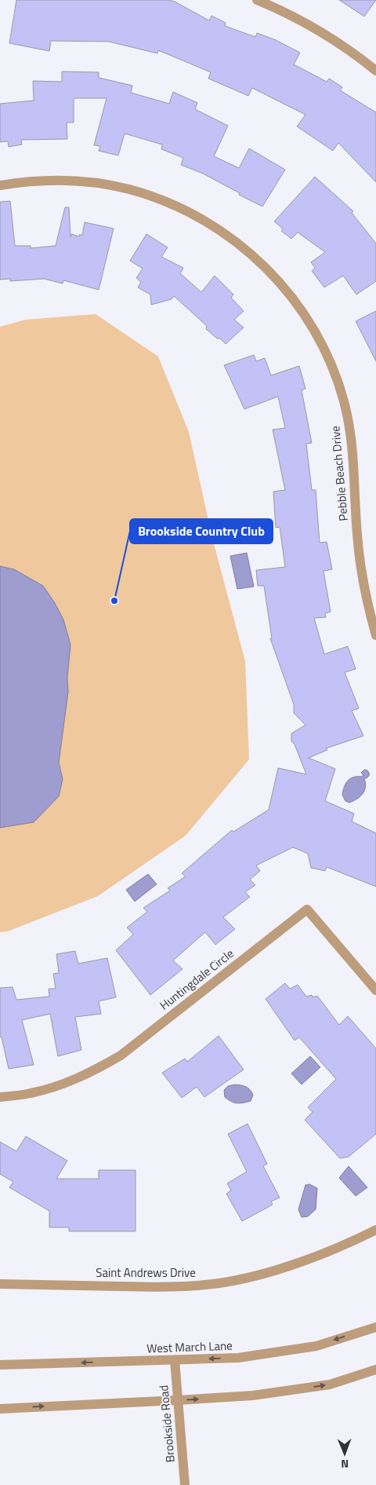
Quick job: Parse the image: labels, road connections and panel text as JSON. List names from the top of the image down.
{
  "streets": {
    "street": [
      "Pebble Beach Drive",
      "Huntingdale Circle",
      "Saint Andrews Drive",
      "West March Lane",
      "Brookside Road"
    ]
  },
  "crossings": [
    ["West March Lane", "Brookside Road"]
  ],
  "places": ["Brookside Country Club"],
  "north": "bottom"
}
